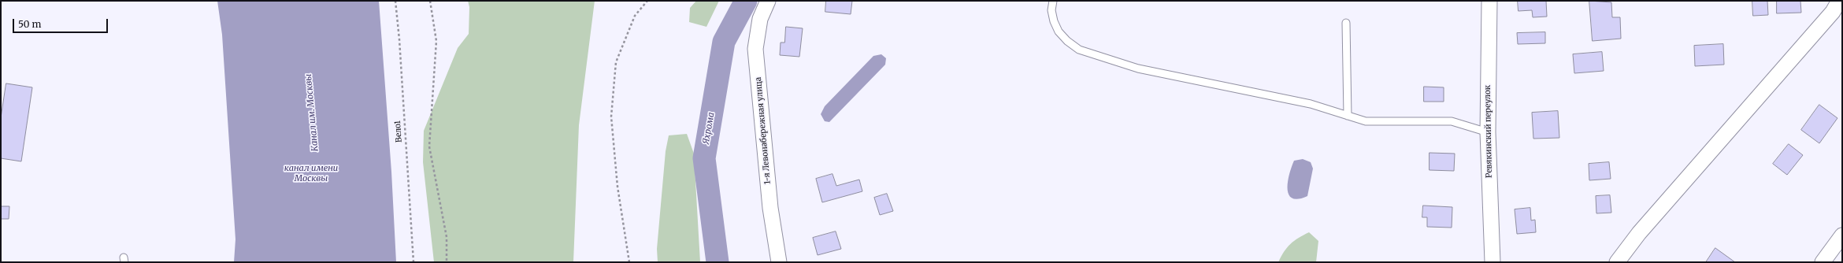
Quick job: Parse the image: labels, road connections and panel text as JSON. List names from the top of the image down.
{
  "streets": {
    "street": ["1-я Левонабережная улица", "Ревякинский переулок"],
    "path": ["Вело1"]
  },
  "water": ["Канал им. Москвы", "Яхрома", "канал имени Москвы"],
  "scale_bar": "50 m"
}
